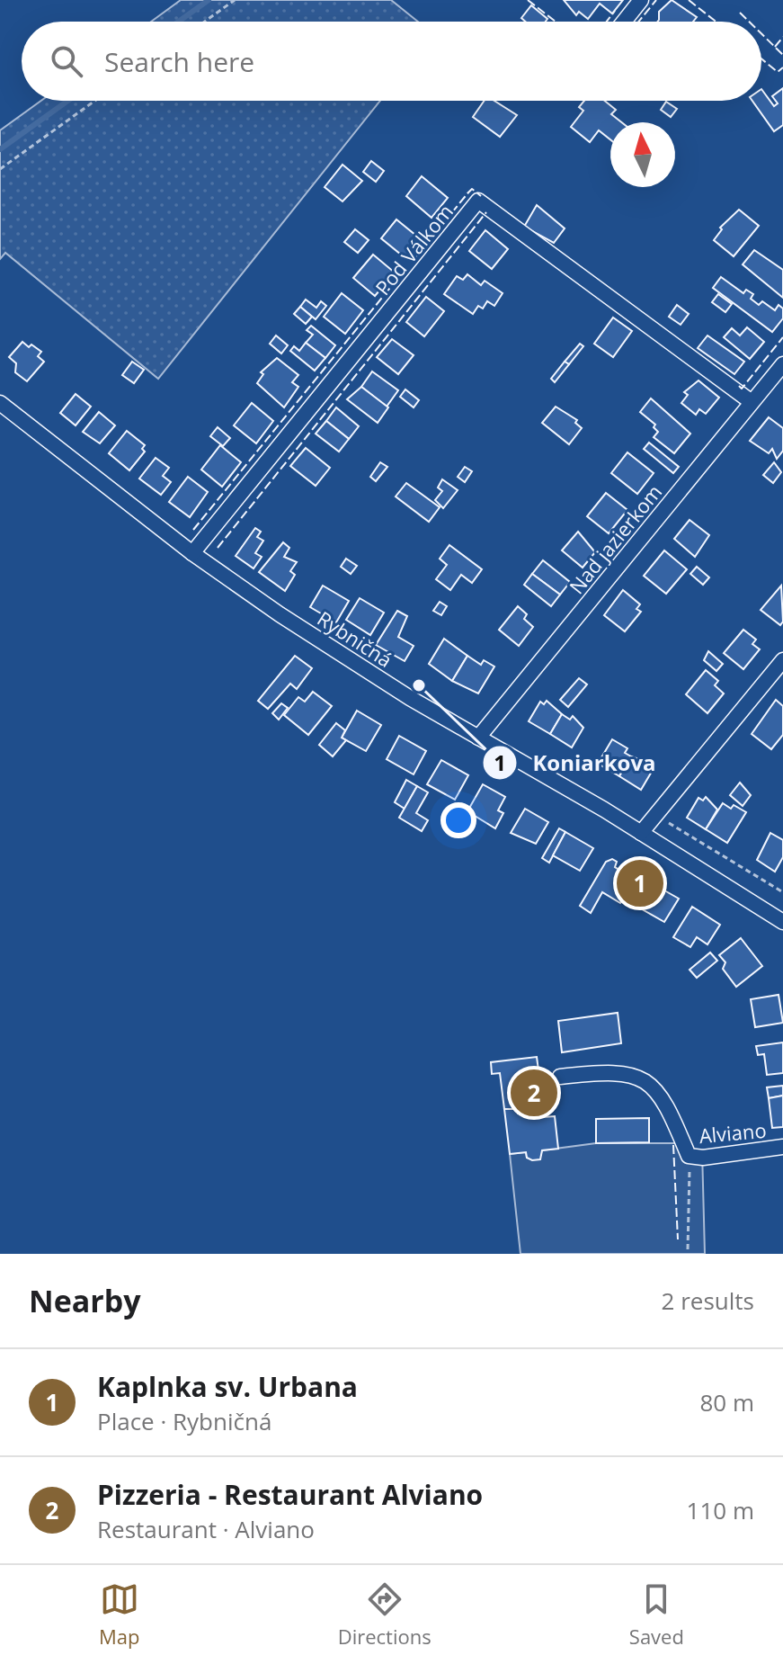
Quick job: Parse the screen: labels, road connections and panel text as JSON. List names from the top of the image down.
{
  "streets": {
    "street": [
      "Pod Válkom",
      "Nad jazierkom",
      "Rybničná",
      "Alviano"
    ]
  },
  "crossings": [
    ["Pod Válkom", "Nad jazierkom"],
    ["Pod Válkom", "Rybničná"],
    ["Nad jazierkom", "Rybničná"]
  ],
  "places": ["Koniarkova"],
  "north": "top",
  "page": {
    "search": "Search here",
    "pins": ["1", "2"],
    "heading": ["Nearby", "2 results"],
    "list": [
      {
        "mark": "1",
        "name": "Kaplnka sv. Urbana",
        "note": "Place · Rybničná",
        "value": "80 m"
      },
      {
        "mark": "2",
        "name": "Pizzeria - Restaurant Alviano",
        "note": "Restaurant · Alviano",
        "value": "110 m"
      }
    ],
    "nav": ["Map", "Directions", "Saved"]
  }
}
